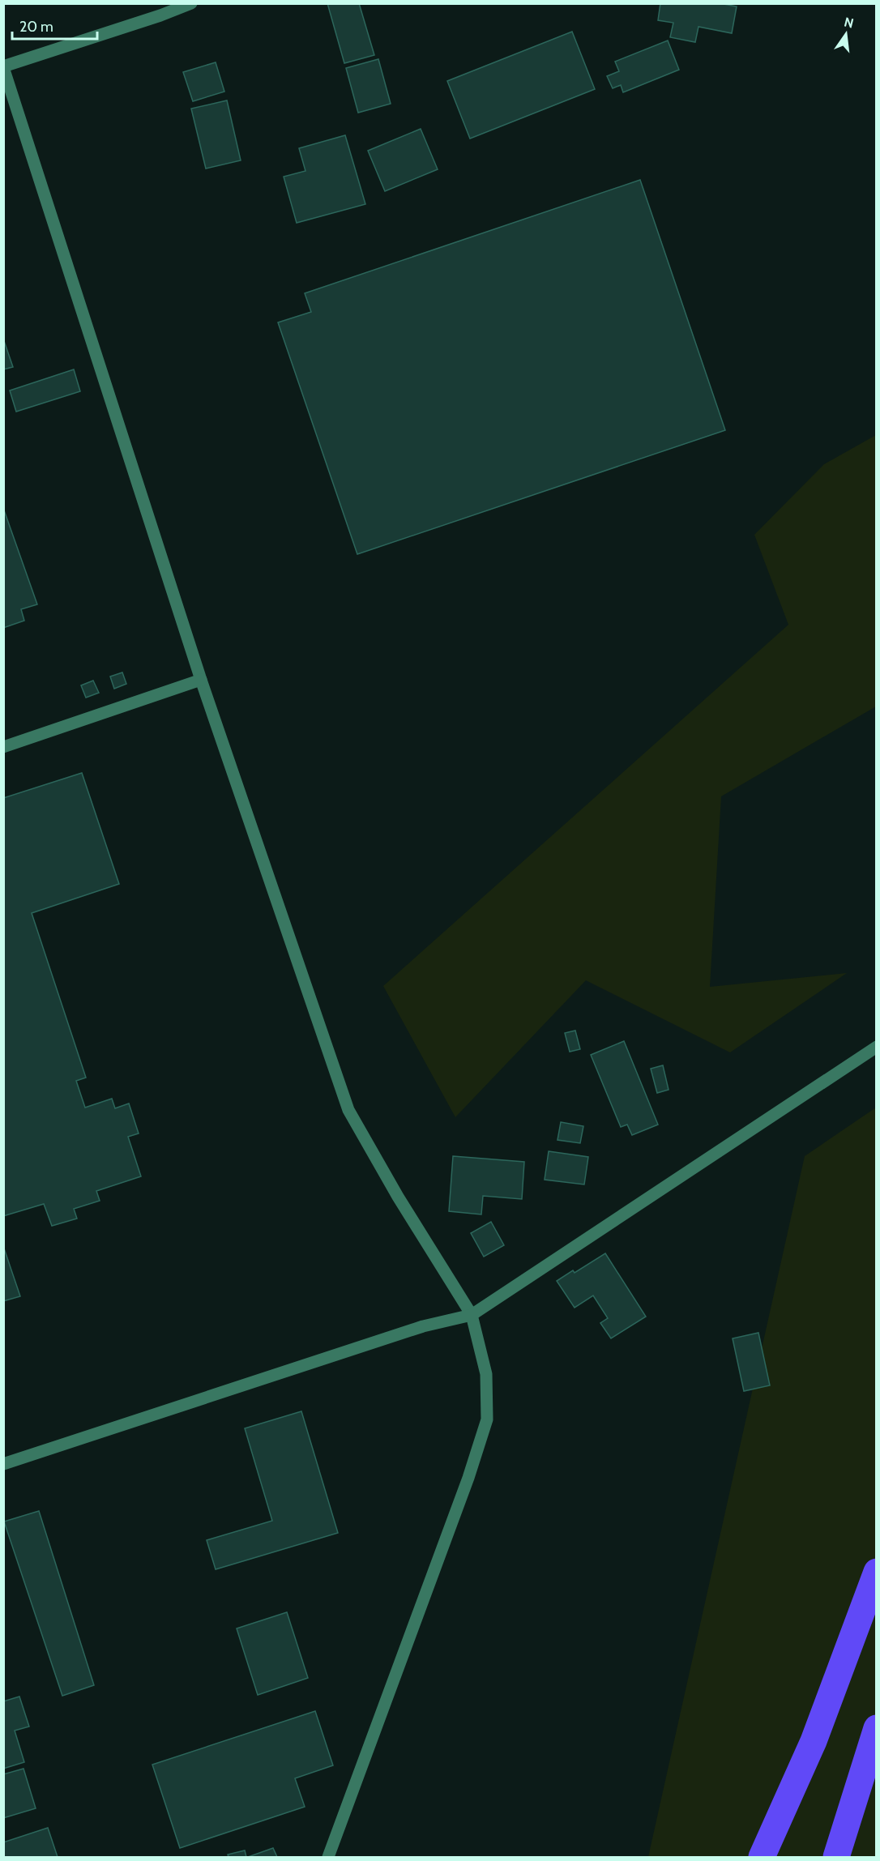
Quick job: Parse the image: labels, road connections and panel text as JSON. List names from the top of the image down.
{
  "scale_bar": "20 m",
  "north": "top"
}
